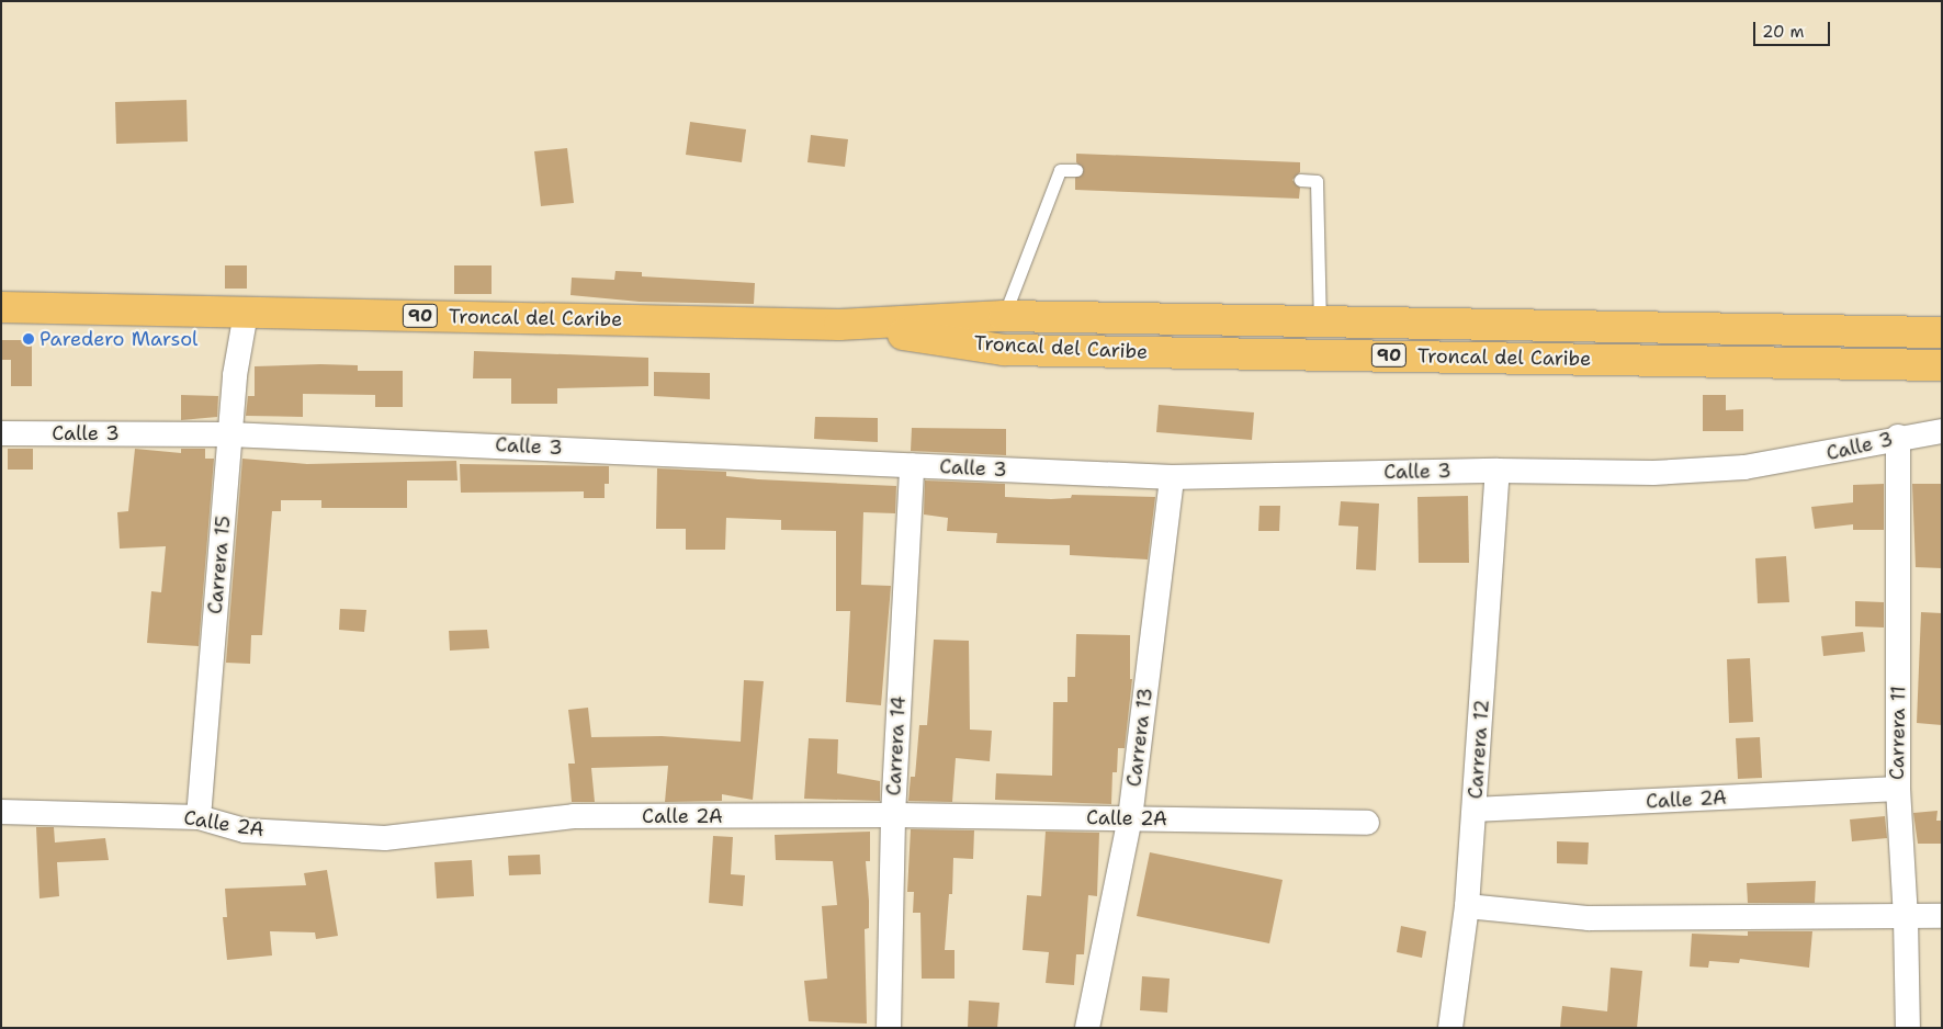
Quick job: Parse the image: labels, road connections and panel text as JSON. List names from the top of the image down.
{
  "streets": {
    "highway": ["90", "Troncal del Caribe"],
    "street": [
      "Calle 3",
      "Carrera 15",
      "Carrera 11",
      "Carrera 13",
      "Carrera 14",
      "Carrera 12",
      "Calle 2A"
    ]
  },
  "crossings": [
    ["Troncal del Caribe", "Carrera 15"],
    ["Calle 3", "Carrera 15"],
    ["Calle 3", "Carrera 11"],
    ["Calle 3", "Carrera 13"],
    ["Calle 3", "Carrera 14"],
    ["Calle 3", "Carrera 12"],
    ["Carrera 15", "Calle 2A"],
    ["Carrera 11", "Calle 2A"],
    ["Carrera 13", "Calle 2A"],
    ["Carrera 14", "Calle 2A"],
    ["Carrera 12", "Calle 2A"]
  ],
  "places": ["Paredero Marsol"],
  "scale_bar": "20 m"
}
